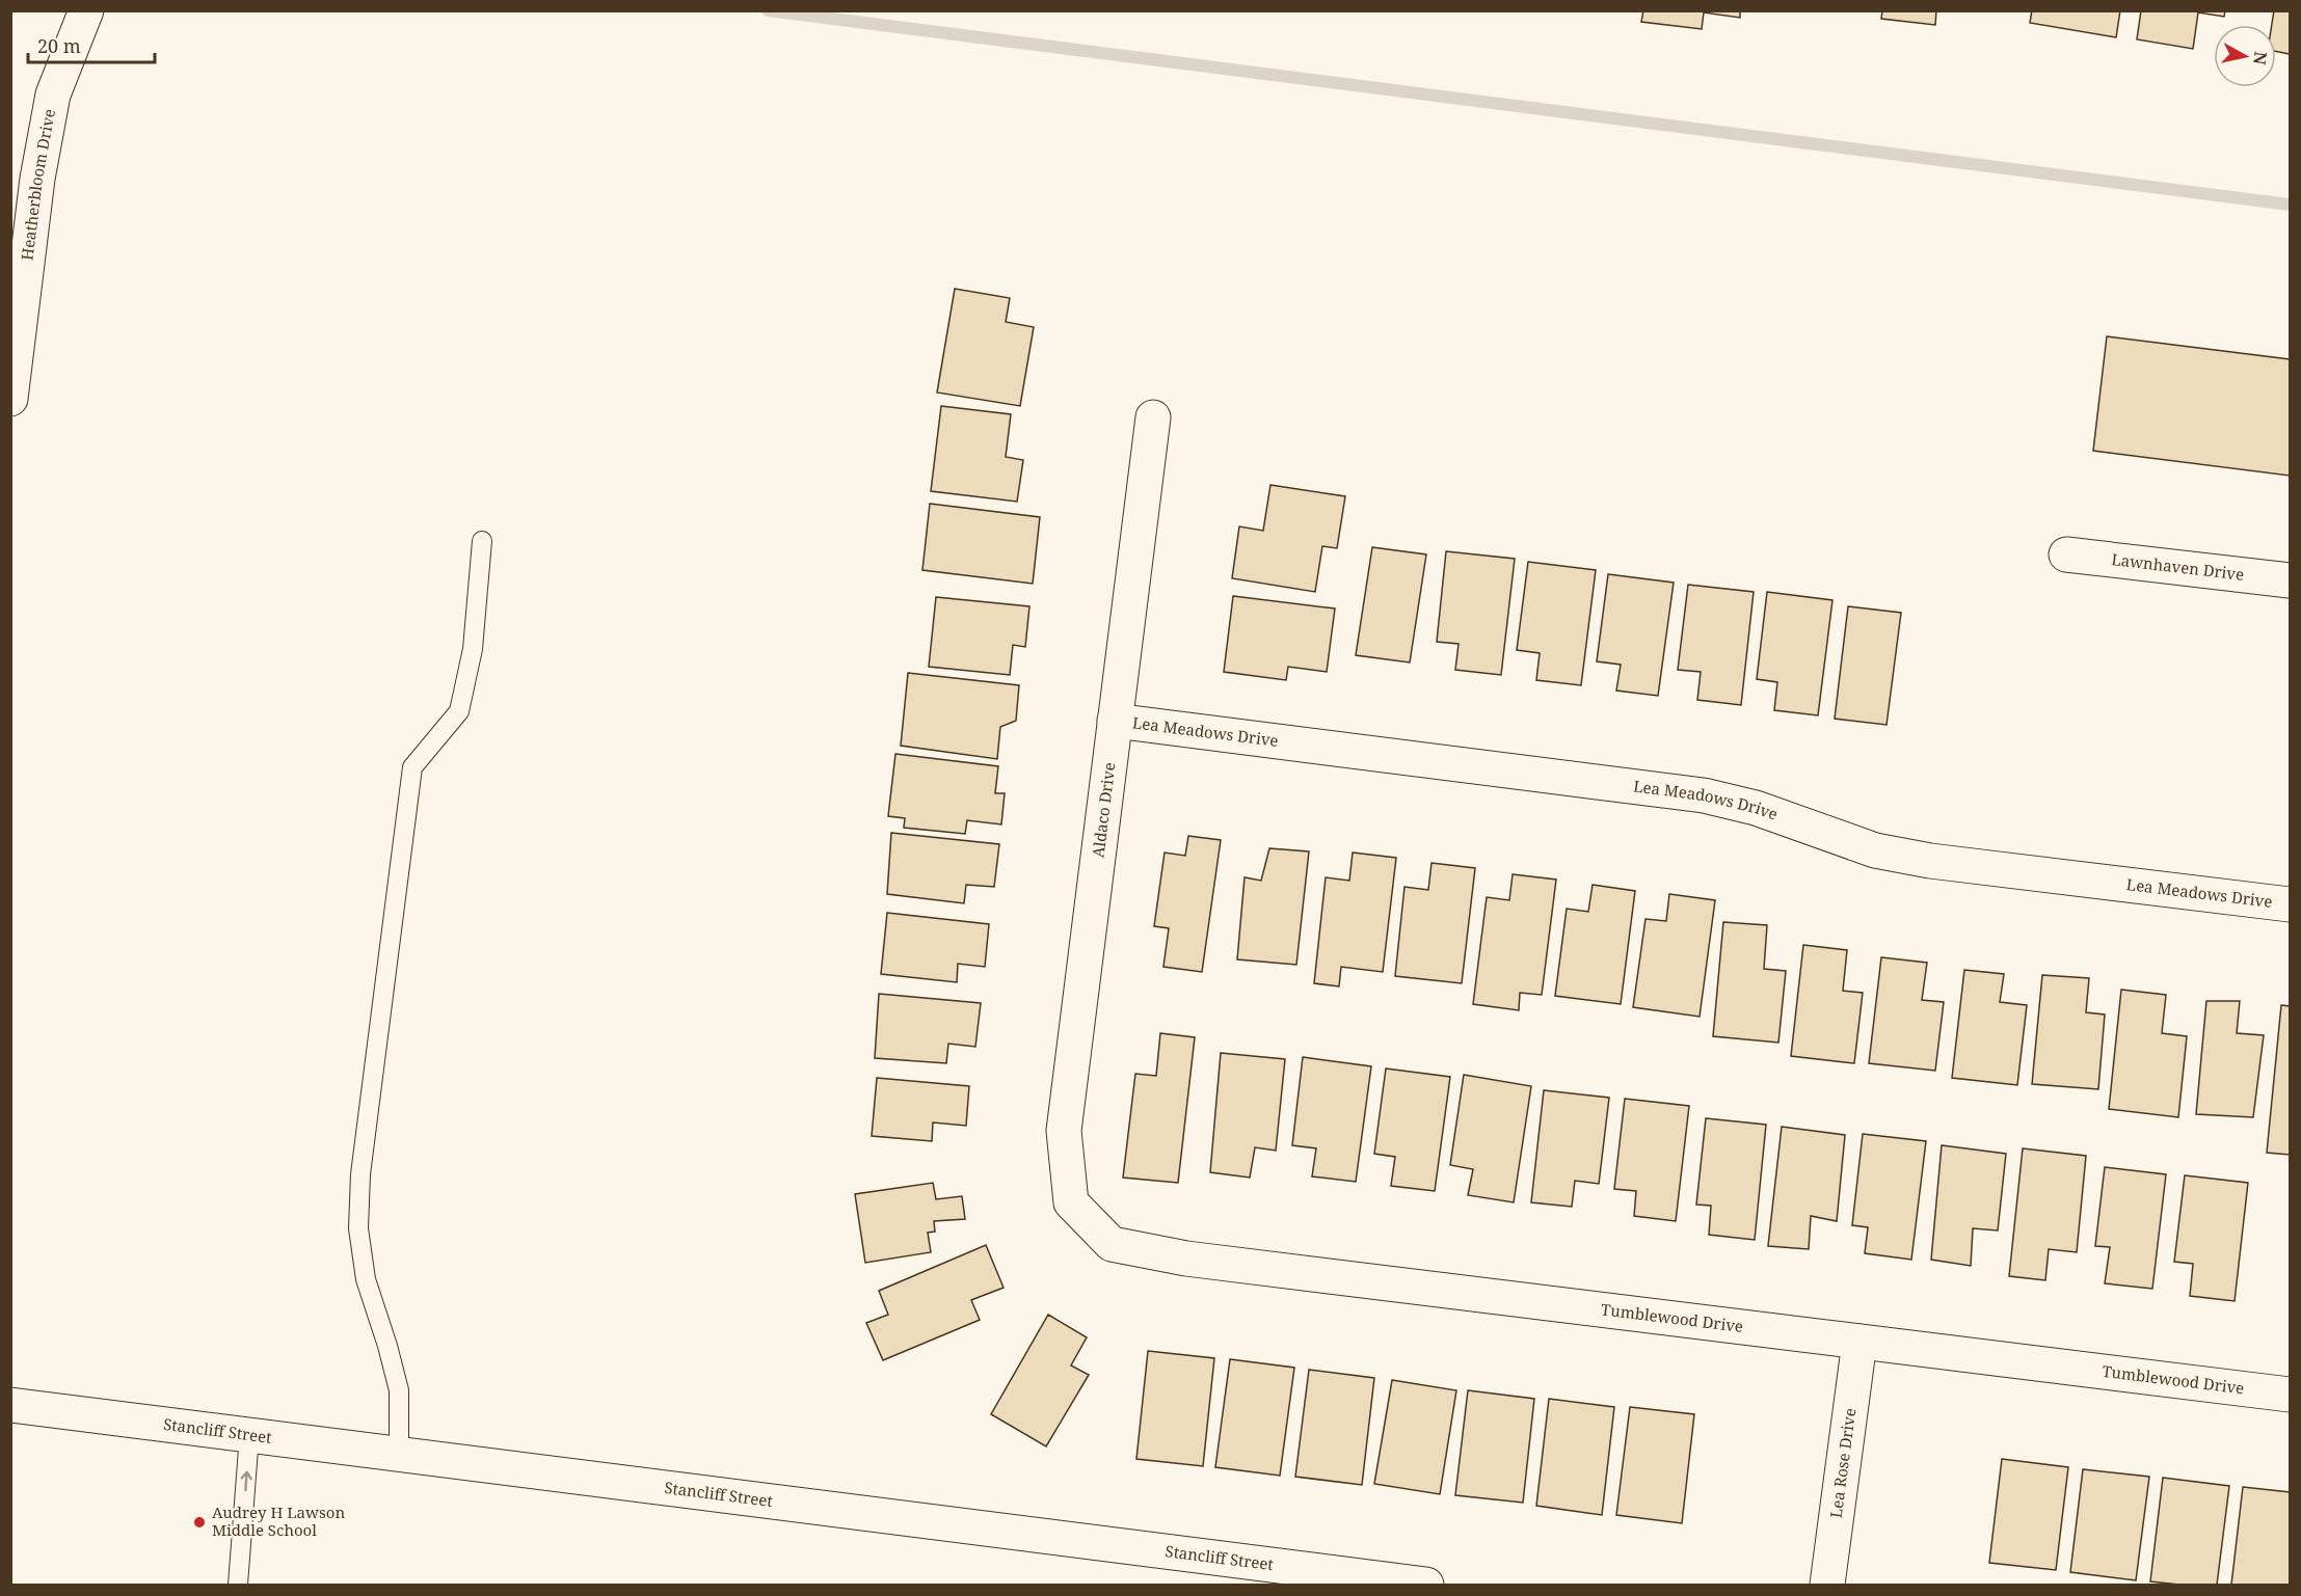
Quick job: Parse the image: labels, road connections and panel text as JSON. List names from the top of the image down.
{
  "streets": {
    "street": [
      "Heatherbloom Drive",
      "Lawnhaven Drive",
      "Lea Meadows Drive",
      "Aldaco Drive",
      "Tumblewood Drive",
      "Stancliff Street",
      "Lea Rose Drive"
    ]
  },
  "crossings": [
    ["Lea Meadows Drive", "Aldaco Drive"],
    ["Aldaco Drive", "Tumblewood Drive"],
    ["Tumblewood Drive", "Lea Rose Drive"]
  ],
  "places": ["Audrey H Lawson Middle School"],
  "scale_bar": "20 m",
  "north": "right"
}
